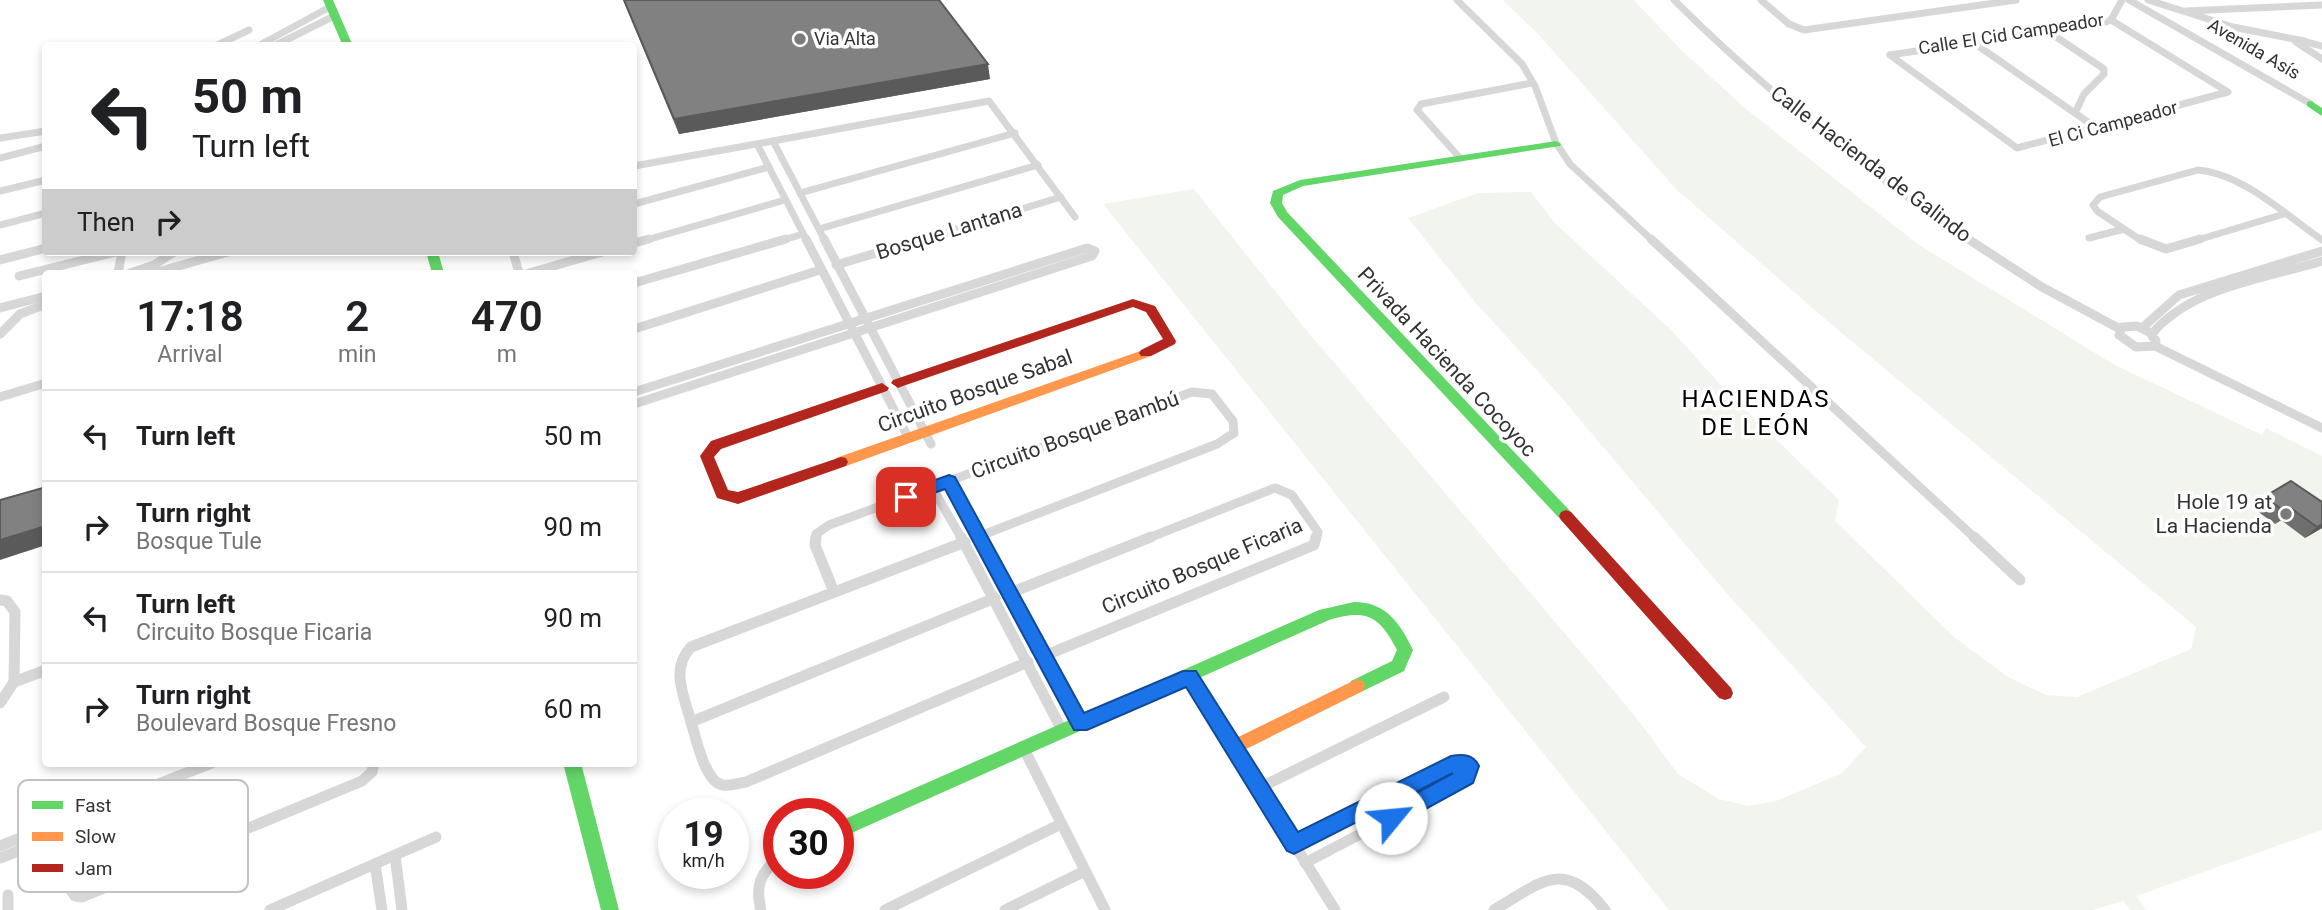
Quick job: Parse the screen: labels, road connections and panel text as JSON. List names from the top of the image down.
{
  "streets": {
    "street": [
      "Calle El Cid Campeador",
      "Avenida Asís",
      "El Ci Campeador",
      "Calle Hacienda de Galindo",
      "Bosque Lantana",
      "Privada Hacienda Cocoyoc",
      "Circuito Bosque Sabal",
      "Circuito Bosque Bambú",
      "Circuito Bosque Ficaria"
    ]
  },
  "crossings": [
    ["Calle El Cid Campeador", "El Ci Campeador"]
  ],
  "districts": ["HACIENDAS DE LEÓN"],
  "places": ["Via Alta", "Hole 19 at La Hacienda"],
  "legend": ["Fast", "Slow", "Jam"],
  "page": {
    "turn": ["50 m", "Turn left"],
    "then": "Then",
    "eta": [
      "17:18",
      "Arrival",
      "2",
      "min",
      "470",
      "m"
    ],
    "list": [
      {
        "name": "Turn left",
        "value": "50 m"
      },
      {
        "name": "Turn right",
        "note": "Bosque Tule",
        "value": "90 m"
      },
      {
        "name": "Turn left",
        "note": "Circuito Bosque Ficaria",
        "value": "90 m"
      },
      {
        "name": "Turn right",
        "note": "Boulevard Bosque Fresno",
        "value": "60 m"
      }
    ],
    "speed": "19 km/h",
    "limit": "30"
  }
}
